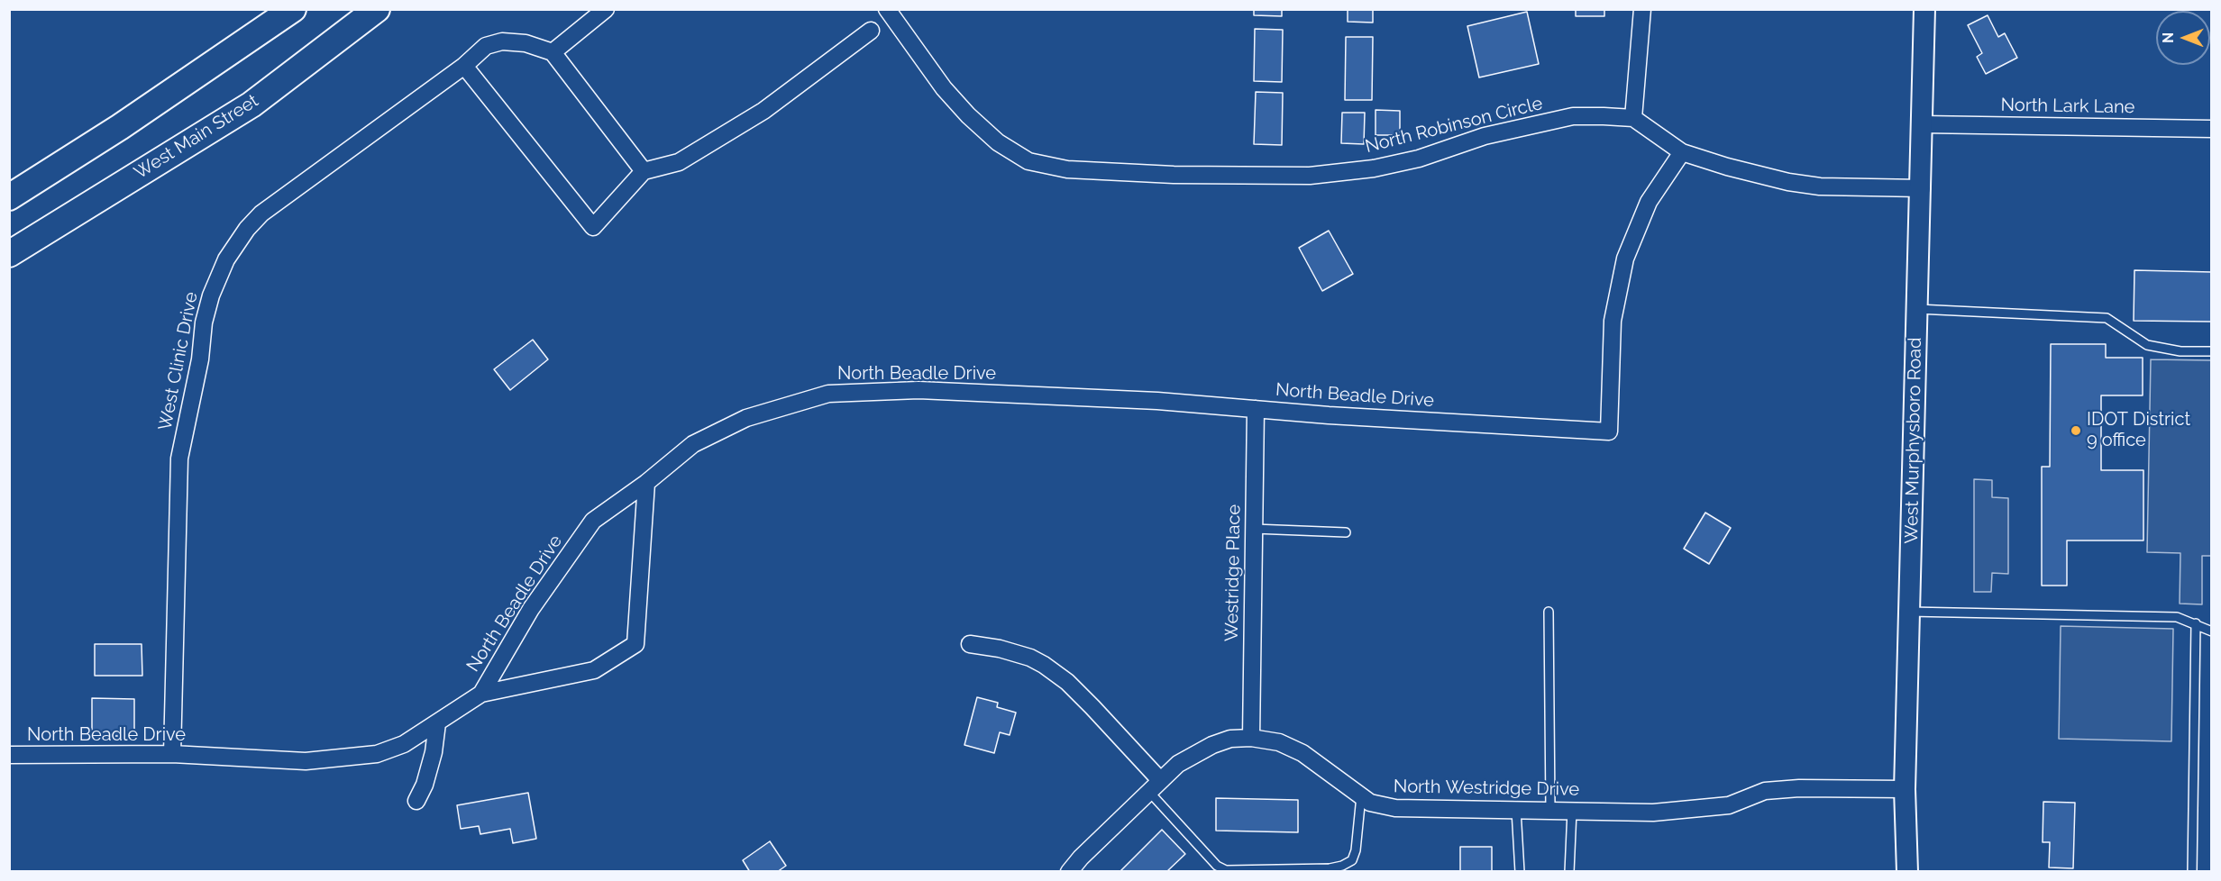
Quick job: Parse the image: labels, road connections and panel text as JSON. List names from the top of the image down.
{
  "streets": {
    "highway": ["West Main Street"],
    "street": [
      "North Lark Lane",
      "North Robinson Circle",
      "West Clinic Drive",
      "North Beadle Drive",
      "West Murphysboro Road",
      "Westridge Place",
      "North Westridge Drive"
    ]
  },
  "crossings": [
    ["North Lark Lane", "West Murphysboro Road"],
    ["West Clinic Drive", "North Beadle Drive"],
    ["North Beadle Drive", "Westridge Place"],
    ["West Murphysboro Road", "North Westridge Drive"],
    ["Westridge Place", "North Westridge Drive"]
  ],
  "places": ["IDOT District 9 office"],
  "north": "left"
}
